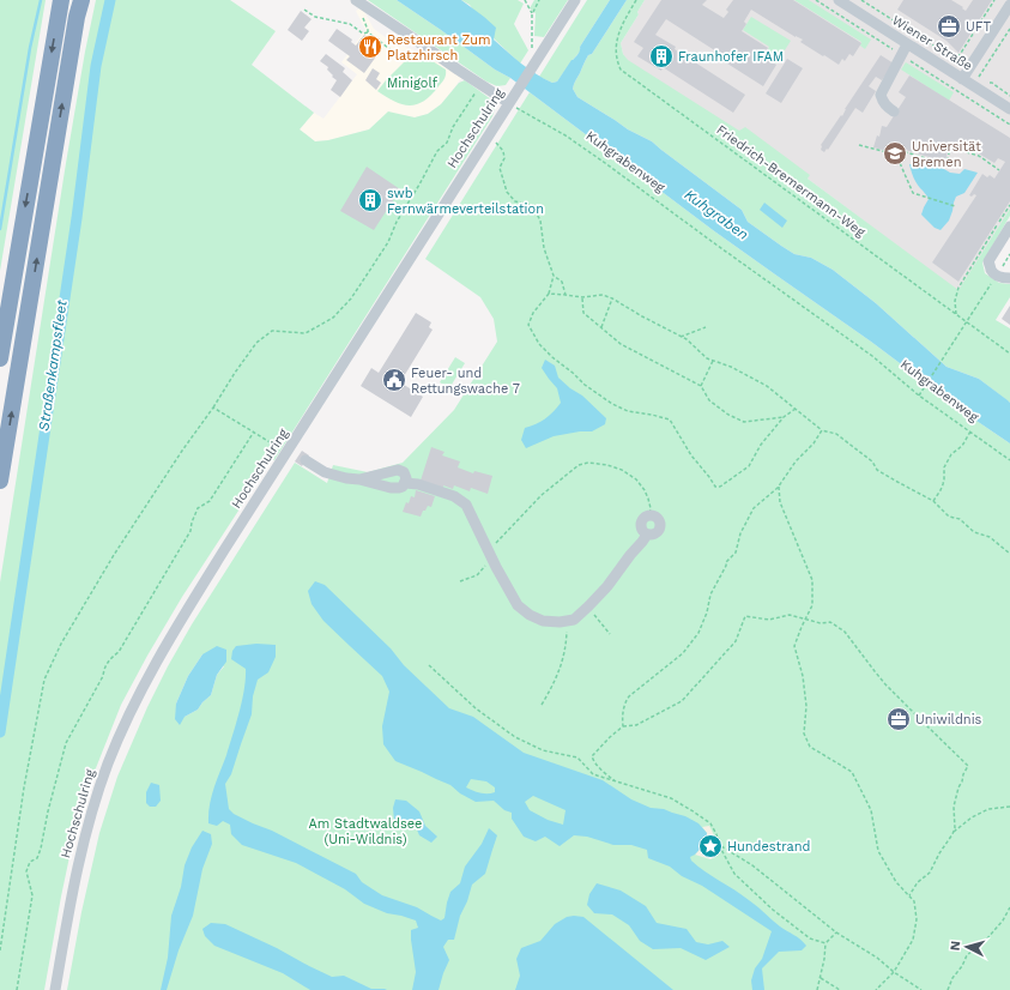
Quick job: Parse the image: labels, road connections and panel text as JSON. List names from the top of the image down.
{
  "streets": {
    "street": ["Wiener Straße", "Hochschulring"],
    "path": ["Kuhgrabenweg", "Friedrich-Bremermann-Weg"]
  },
  "crossings": [
    ["Hochschulring", "Kuhgrabenweg"]
  ],
  "water": ["Kuhgraben", "Straßenkampsfleet"],
  "parks": ["Minigolf", "Am Stadtwaldsee (Uni-Wildnis)"],
  "places": {
    "office": ["UFT", "Uniwildnis"],
    "restaurant": ["Restaurant Zum Platzhirsch"],
    "building": ["Fraunhofer IFAM", "swb Fernwärmeverteilstation"],
    "school or university": ["Universität Bremen"],
    "public building": ["Feuer- und Rettungswache 7"],
    "place": ["Hundestrand"]
  },
  "north": "left"
}
